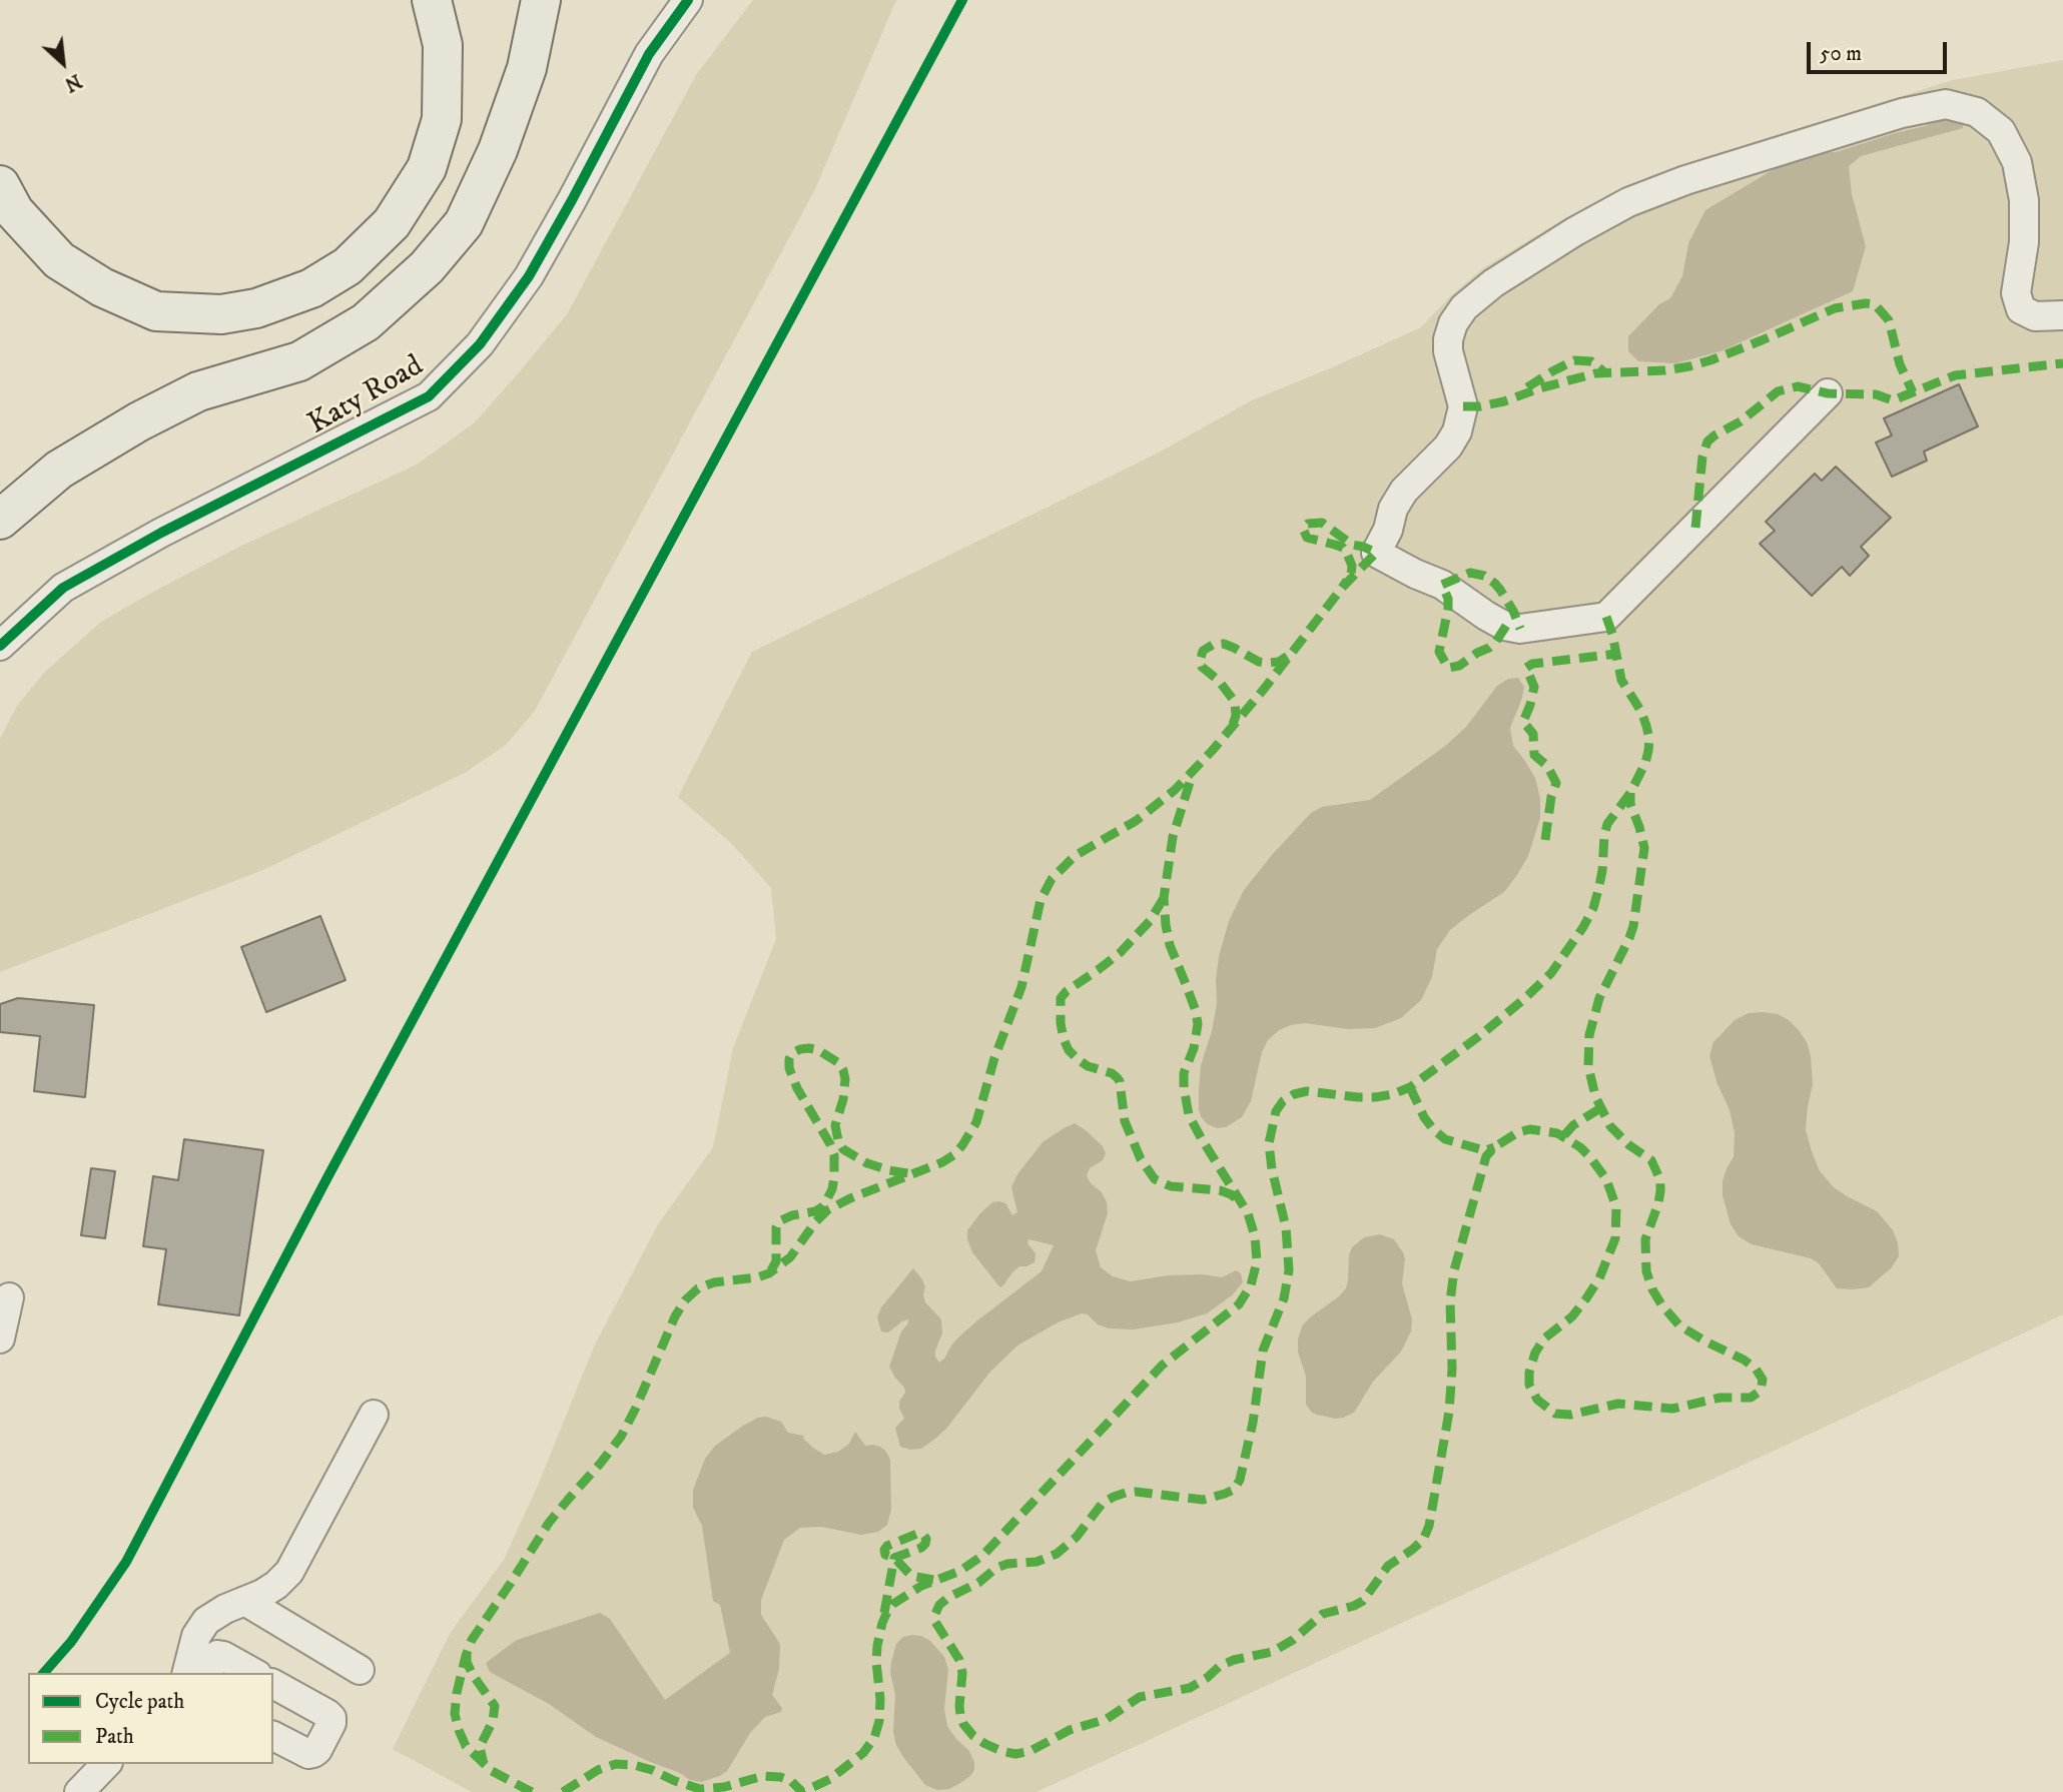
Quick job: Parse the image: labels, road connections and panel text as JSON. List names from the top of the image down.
{
  "streets": {
    "street": ["Katy Road"]
  },
  "legend": ["Cycle path", "Path"],
  "scale_bar": "50 m",
  "north": "bottom right"
}
